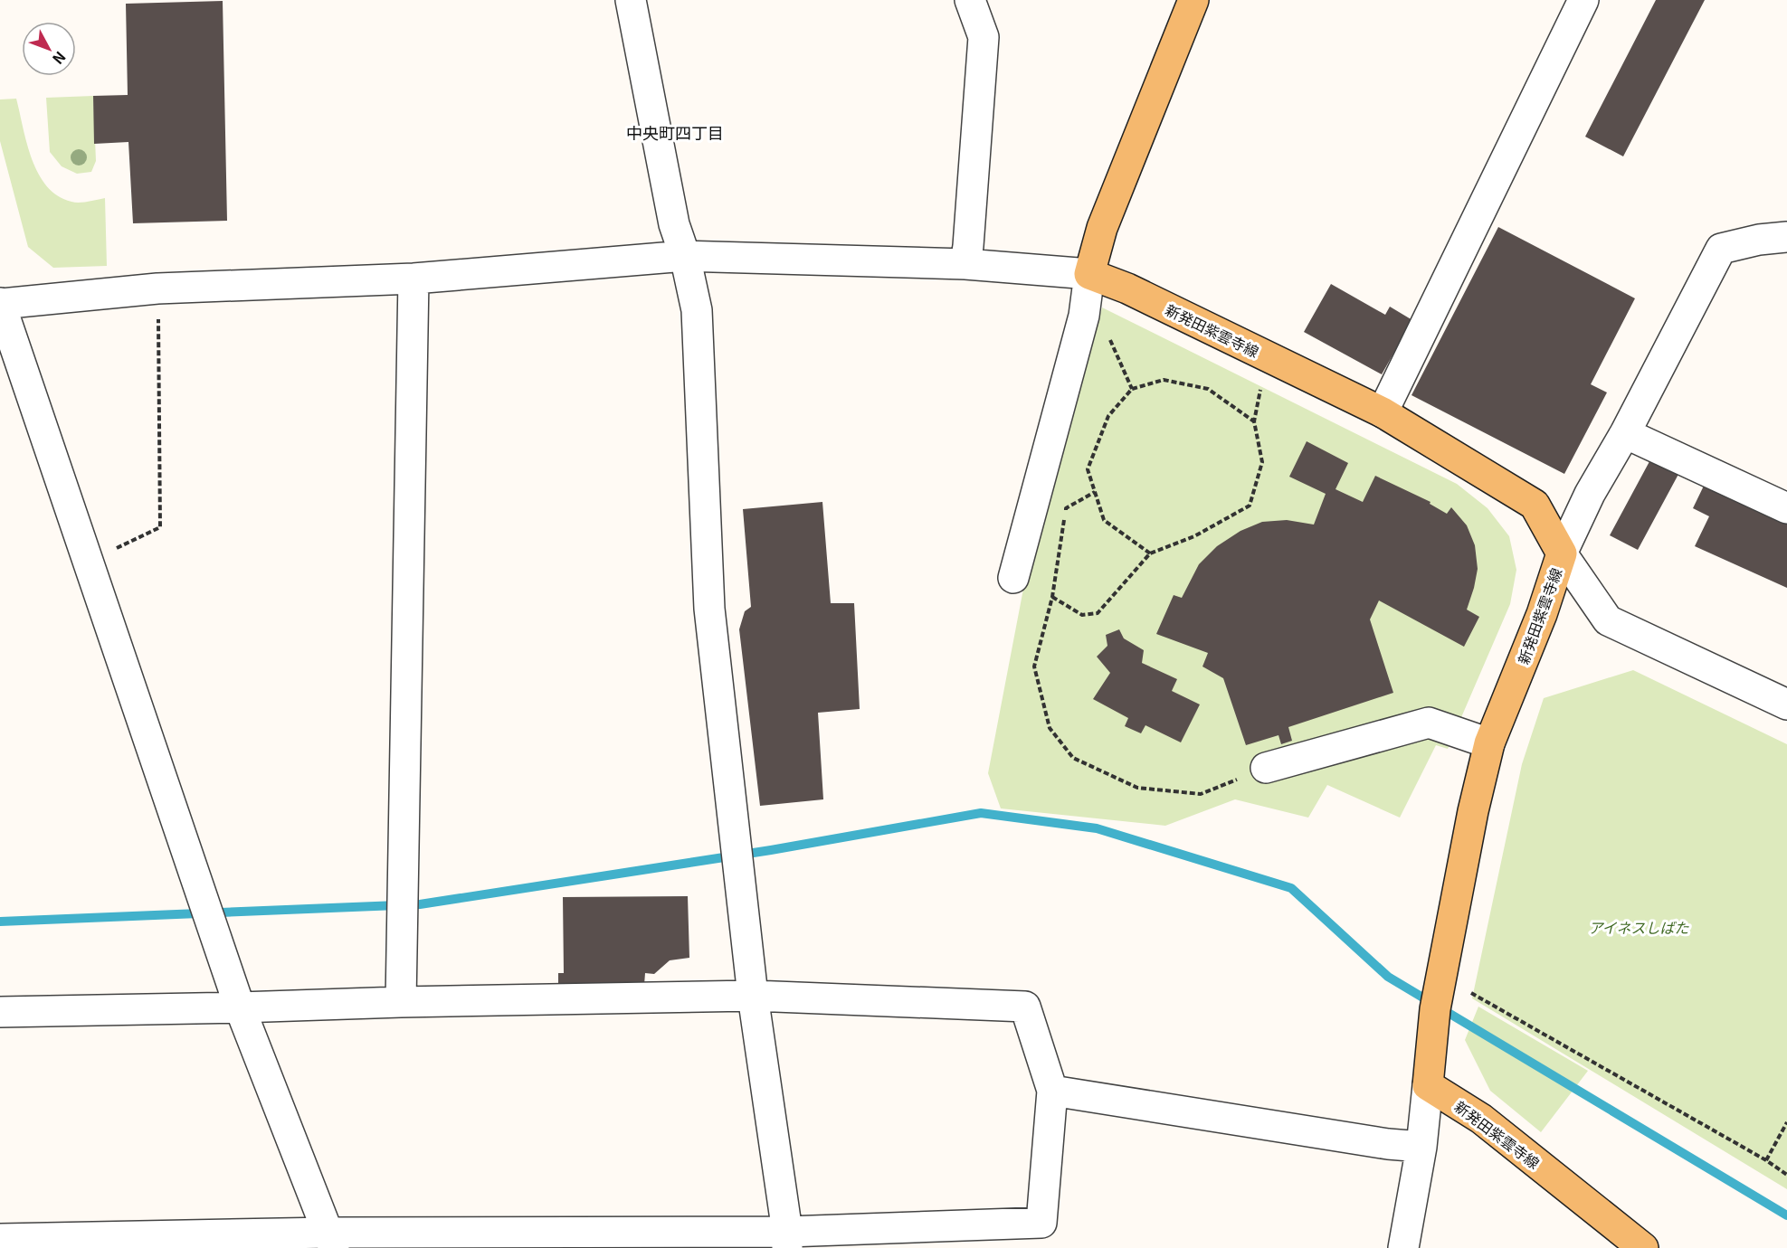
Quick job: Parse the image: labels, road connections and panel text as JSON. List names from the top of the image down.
{
  "streets": {
    "main road": ["新発田紫雲寺線"]
  },
  "districts": ["中央町四丁目"],
  "parks": ["アイネスしばた"],
  "north": "bottom right"
}
